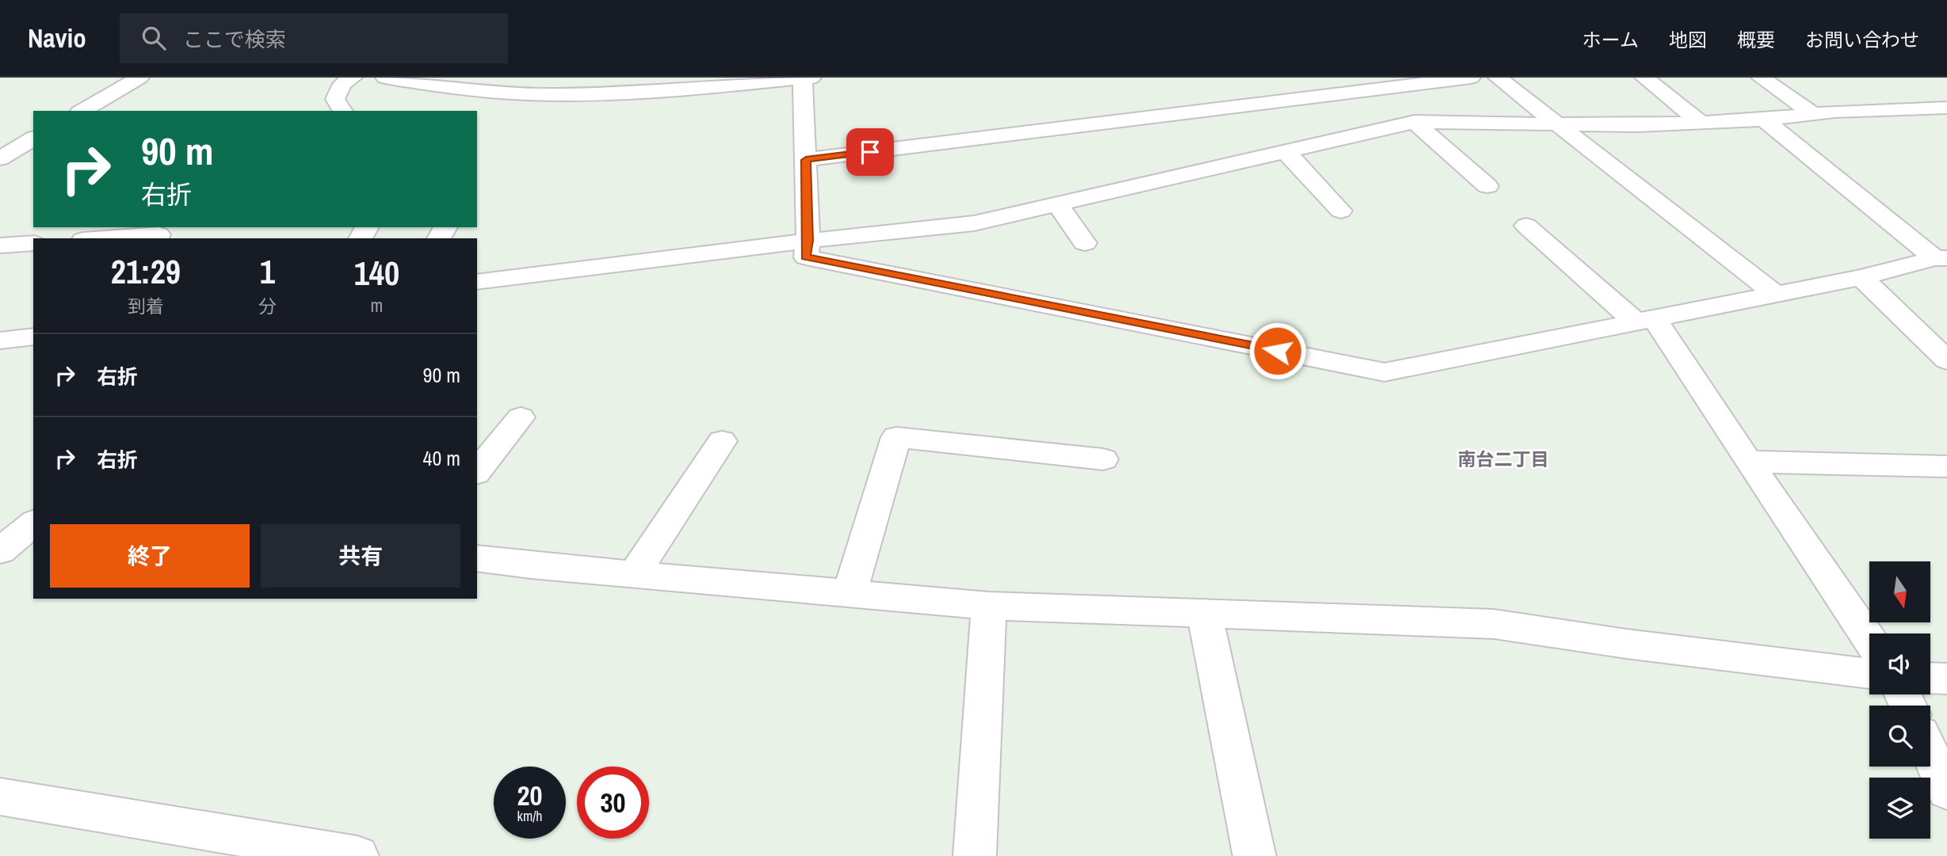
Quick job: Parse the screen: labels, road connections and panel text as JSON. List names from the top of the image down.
{
  "districts": ["南台二丁目"],
  "north": "bottom",
  "page": {
    "header": "Navio",
    "search": "ここで検索",
    "nav": [
      "ホーム",
      "地図",
      "概要",
      "お問い合わせ"
    ],
    "turn": ["90 m", "右折"],
    "eta": [
      "21:29",
      "到着",
      "1",
      "分",
      "140",
      "m"
    ],
    "list": [
      {
        "name": "右折",
        "value": "90 m"
      },
      {
        "name": "右折",
        "value": "40 m"
      }
    ],
    "buttons": ["終了", "共有"],
    "speed": "20 km/h",
    "limit": "30"
  }
}
